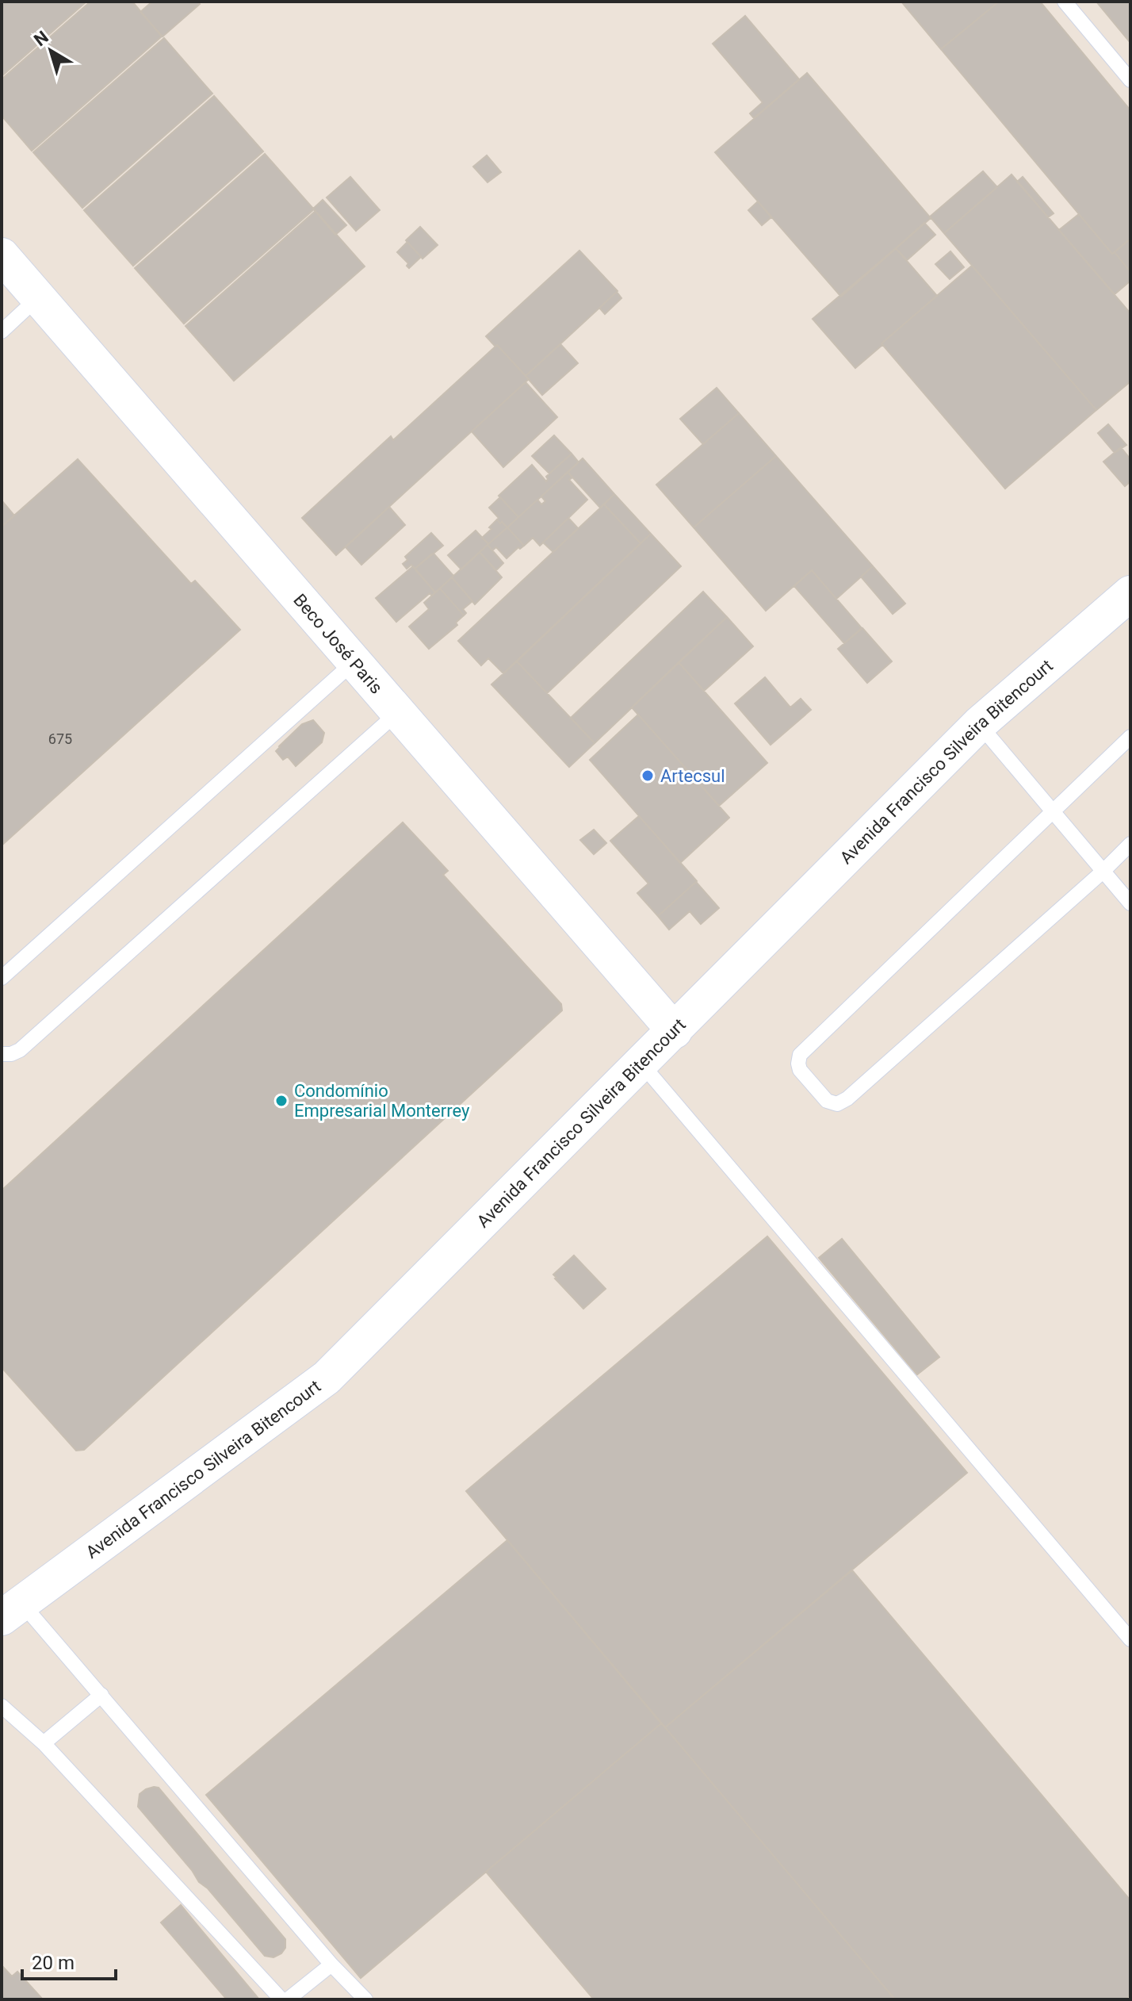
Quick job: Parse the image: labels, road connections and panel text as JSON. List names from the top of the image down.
{
  "streets": {
    "main road": ["Beco José Paris", "Avenida Francisco Silveira Bitencourt"]
  },
  "crossings": [
    ["Beco José Paris", "Avenida Francisco Silveira Bitencourt"]
  ],
  "places": ["Artecsul", "Condomínio Empresarial Monterrey"],
  "house_numbers": ["675"],
  "scale_bar": "20 m",
  "north": "top left"
}
